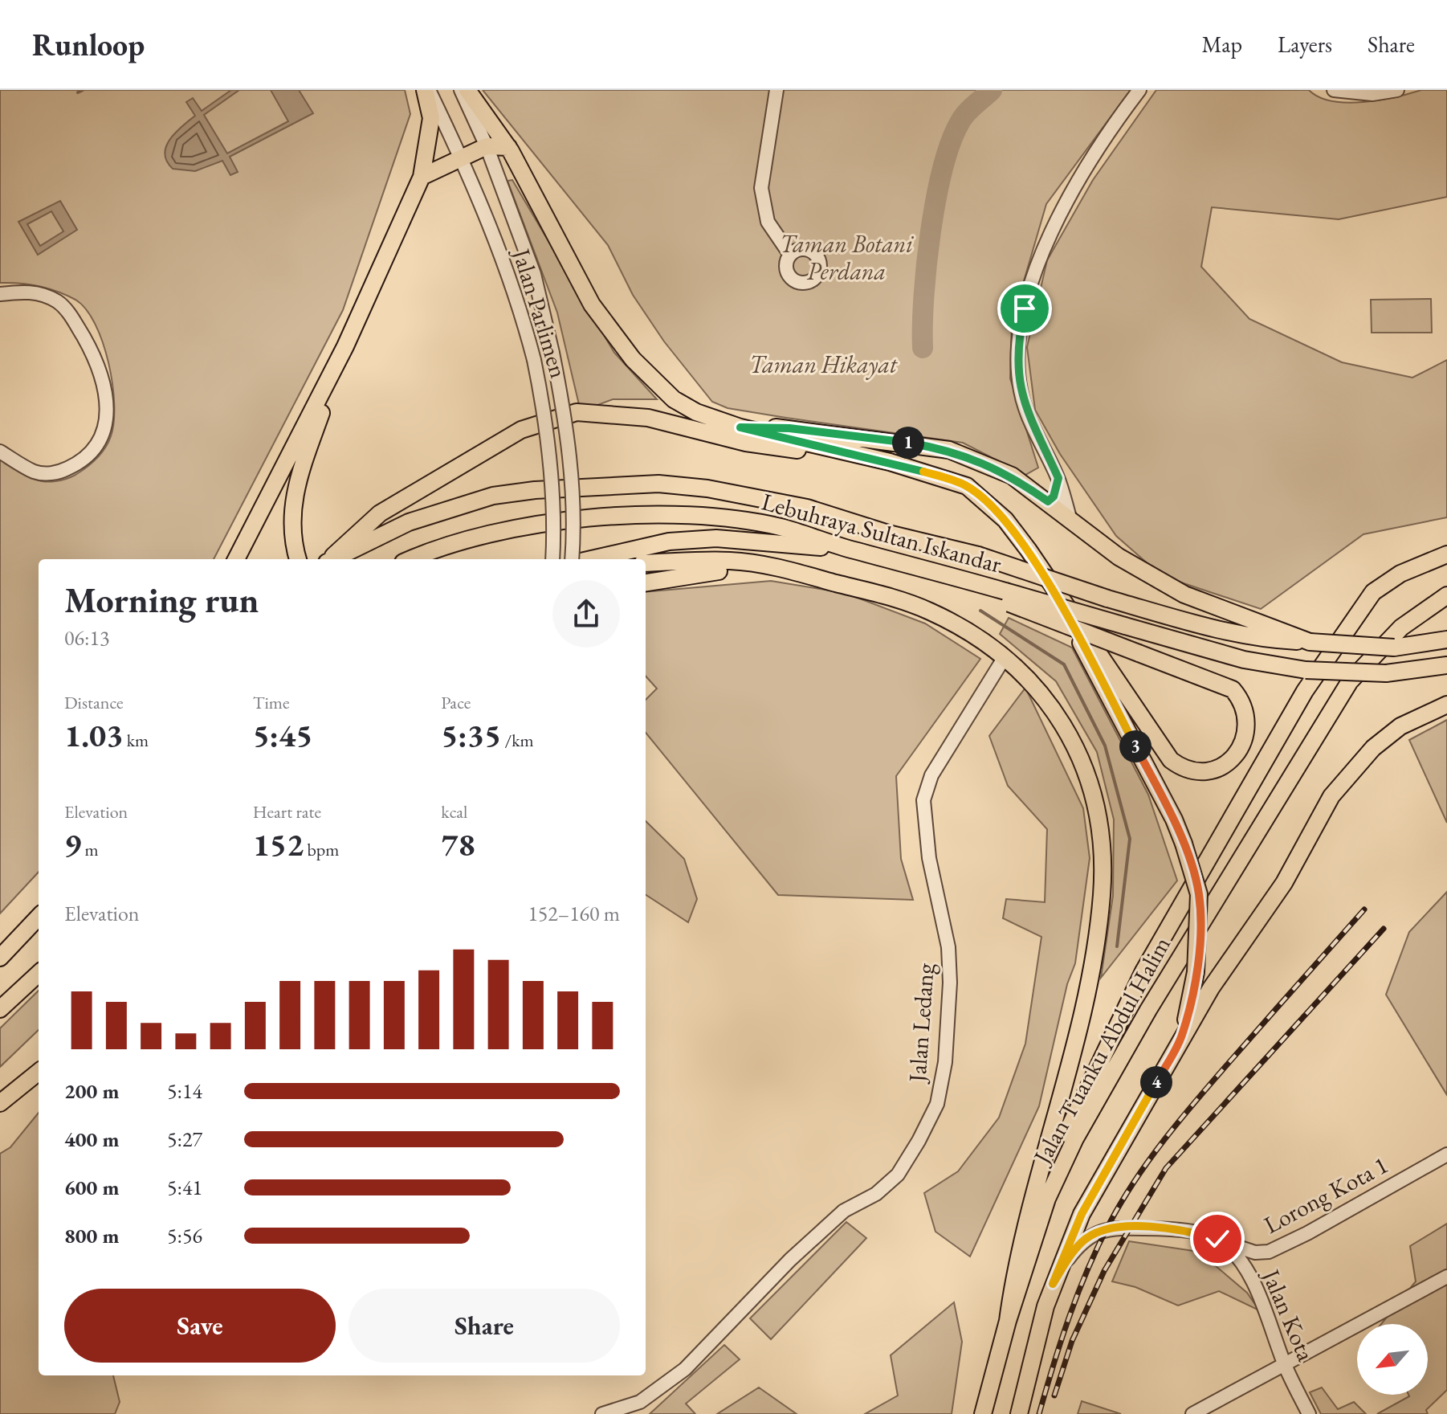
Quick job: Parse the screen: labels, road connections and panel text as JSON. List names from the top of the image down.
{
  "streets": {
    "main road": ["Lebuhraya Sultan Iskandar", "Jalan Tuanku Abdul Halim"],
    "street": [
      "Jalan Parlimen",
      "Jalan Ledang",
      "Lorong Kota 1",
      "Jalan Kota"
    ]
  },
  "crossings": [
    ["Lorong Kota 1", "Jalan Kota"]
  ],
  "parks": ["Taman Botani Perdana", "Taman Hikayat"],
  "north": "bottom left",
  "page": {
    "header": "Runloop",
    "nav": ["Map", "Layers", "Share"],
    "pins": ["1", "3", "4"],
    "heading": ["Morning run", "06:13"],
    "stats": [
      ["Distance", "1.03 km"],
      ["Time", "5:45"],
      ["Pace", "5:35 /km"],
      ["Elevation", "9 m"],
      ["Heart rate", "152 bpm"],
      ["kcal", "78"]
    ],
    "chart": ["Elevation", "152–160 m"],
    "list": [
      {
        "name": "200 m",
        "note": "5:14"
      },
      {
        "name": "400 m",
        "note": "5:27"
      },
      {
        "name": "600 m",
        "note": "5:41"
      },
      {
        "name": "800 m",
        "note": "5:56"
      }
    ],
    "buttons": ["Save", "Share"]
  }
}
